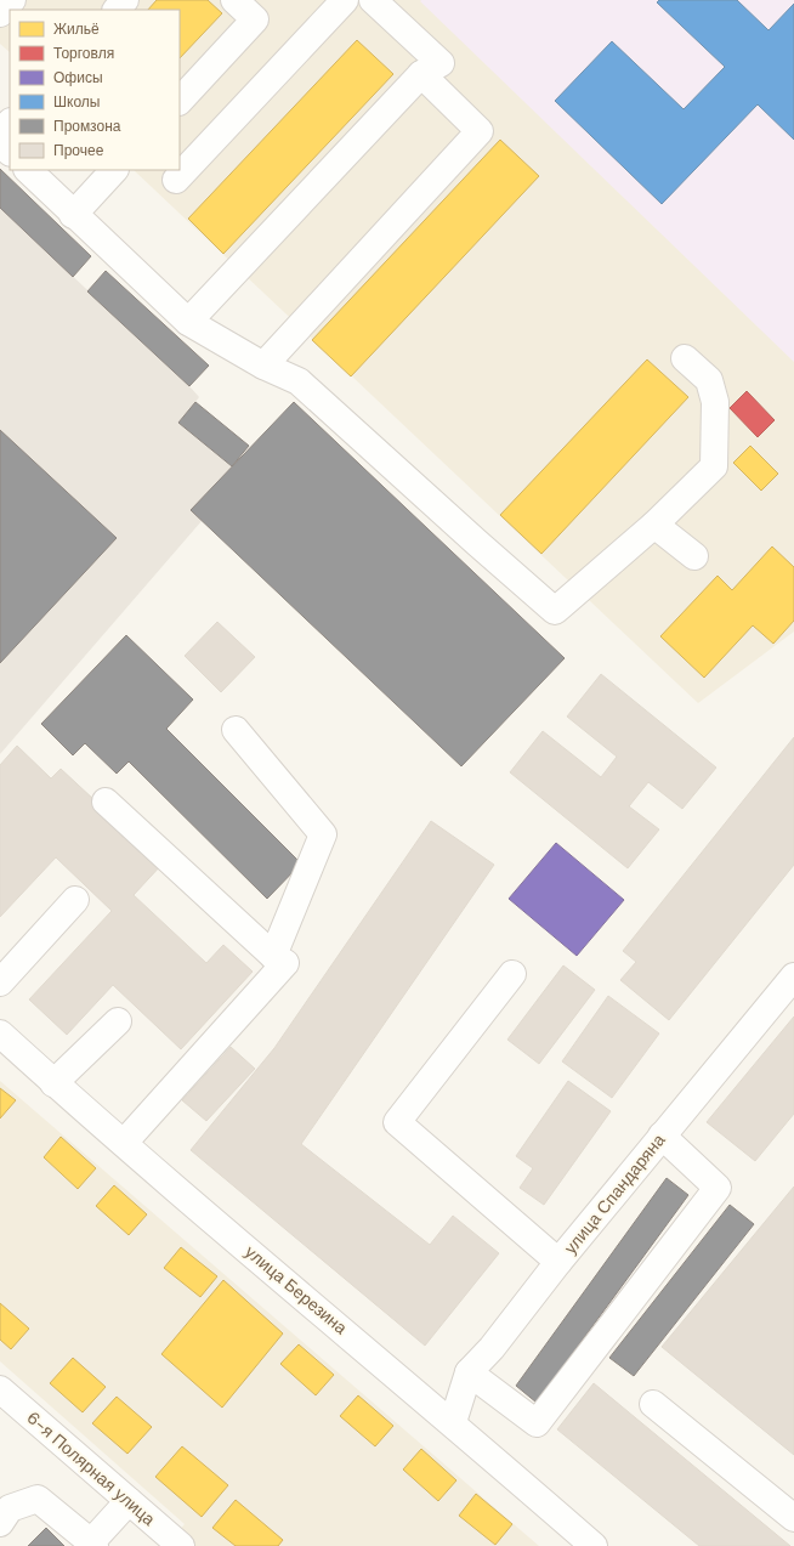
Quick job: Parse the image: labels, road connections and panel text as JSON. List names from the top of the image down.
{
  "streets": {
    "street": ["улица Спандаряна", "улица Березина", "6-я Полярная улица"]
  },
  "crossings": [
    ["улица Спандаряна", "улица Березина"]
  ],
  "legend": [
    "Жильё",
    "Торговля",
    "Офисы",
    "Школы",
    "Промзона",
    "Прочее"
  ]
}
